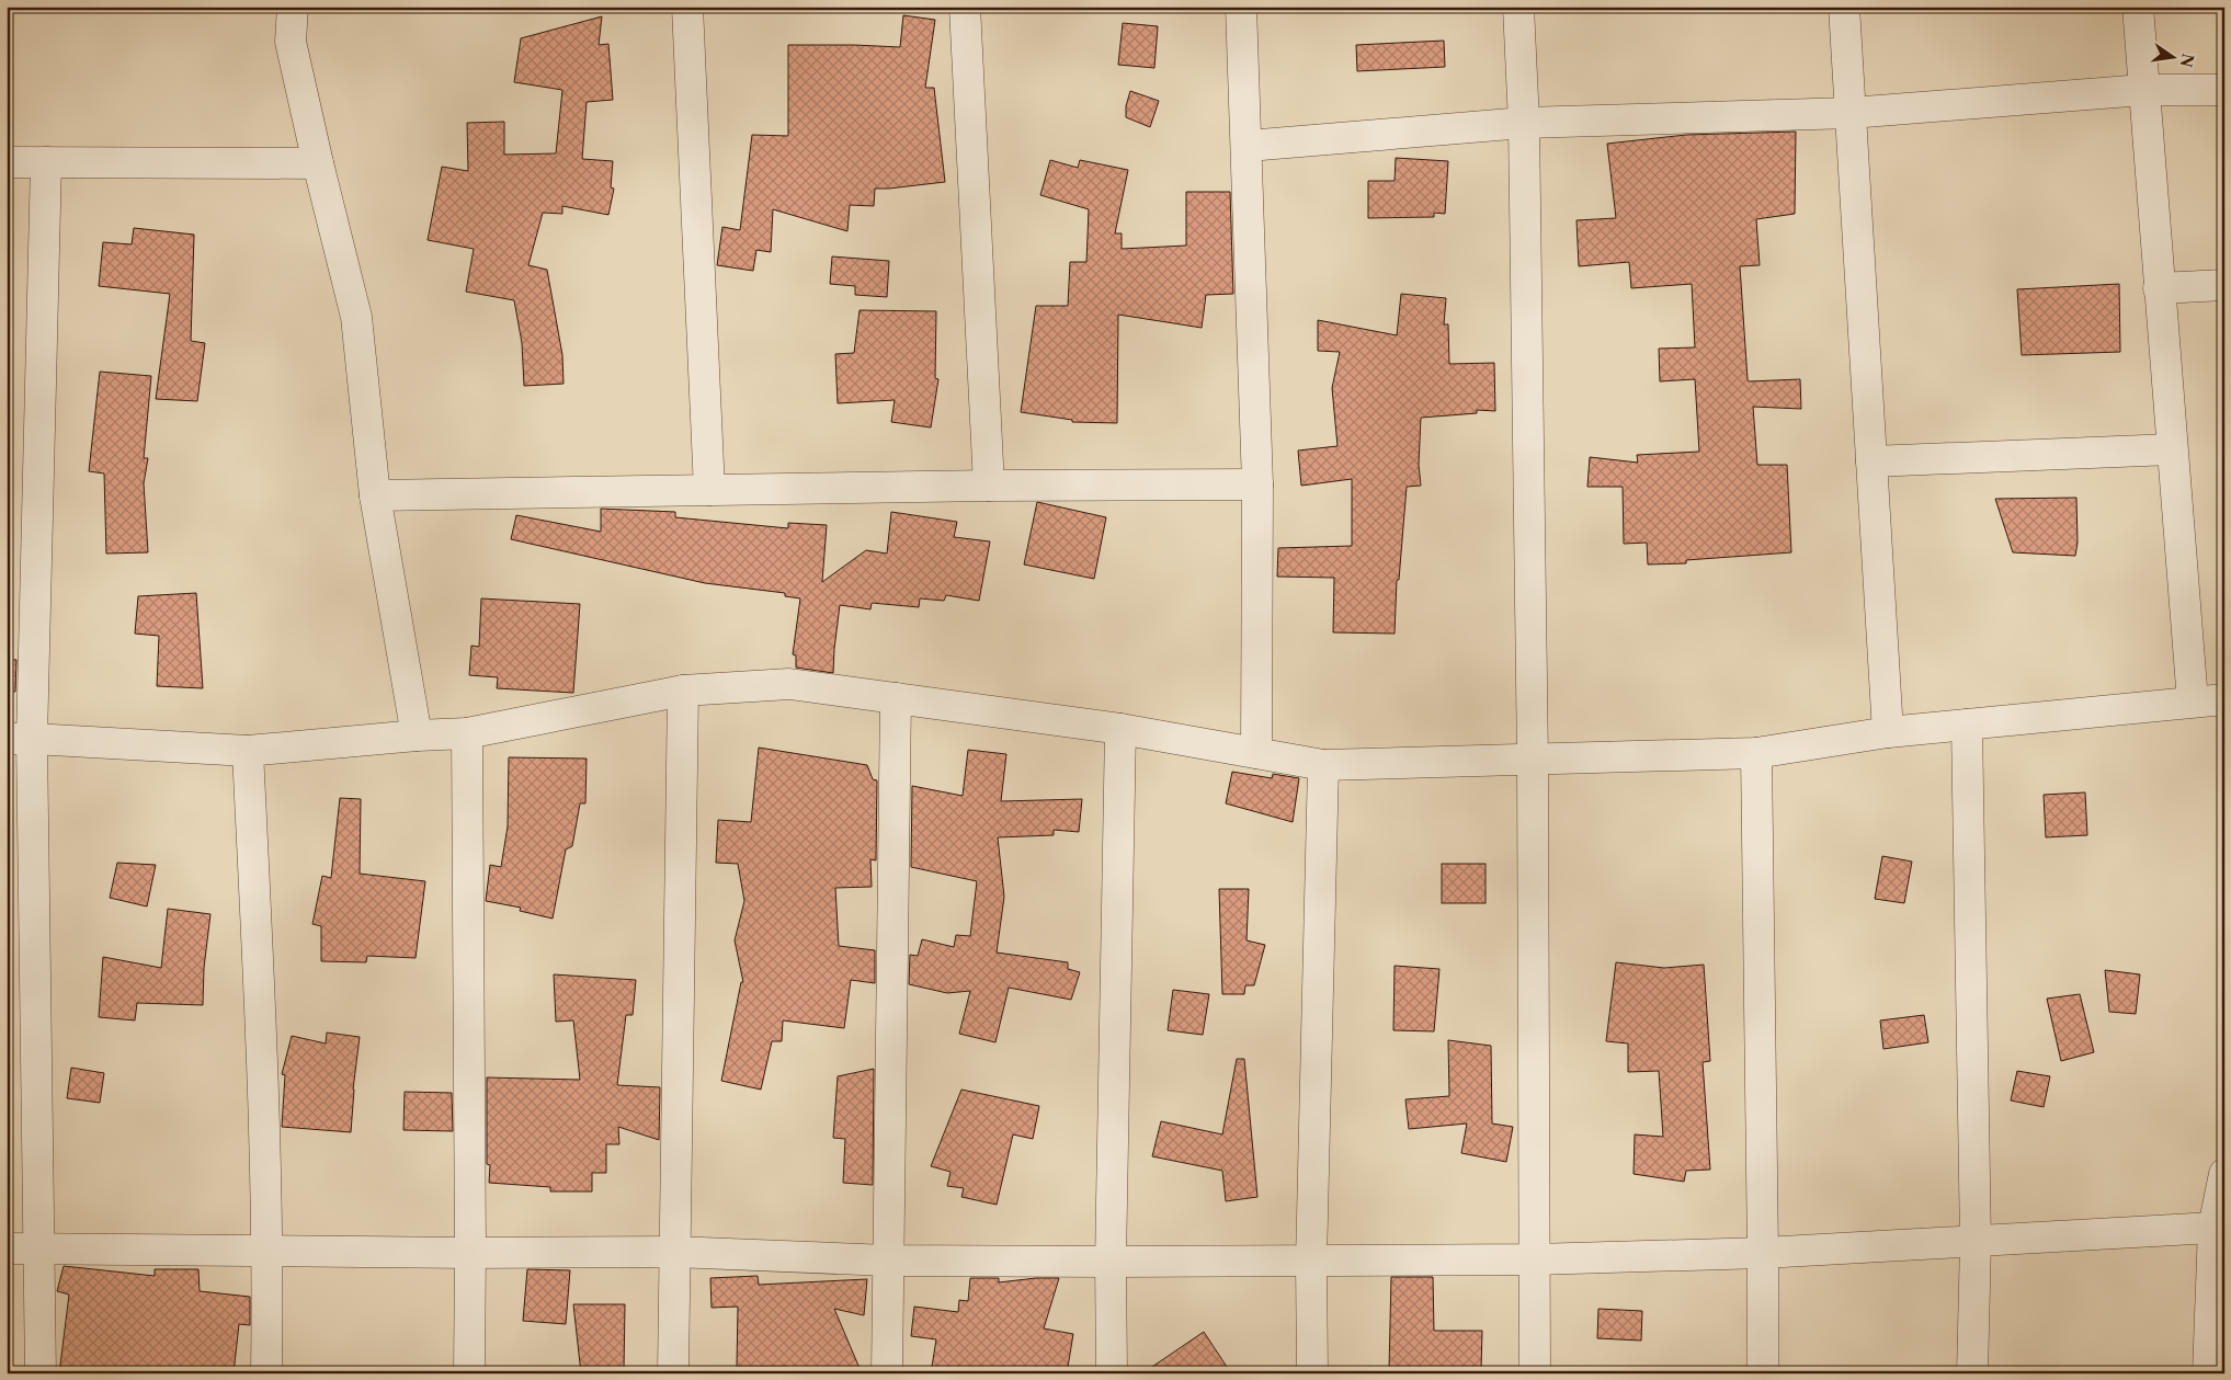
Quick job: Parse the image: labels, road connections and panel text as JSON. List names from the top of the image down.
{
  "north": "right"
}
